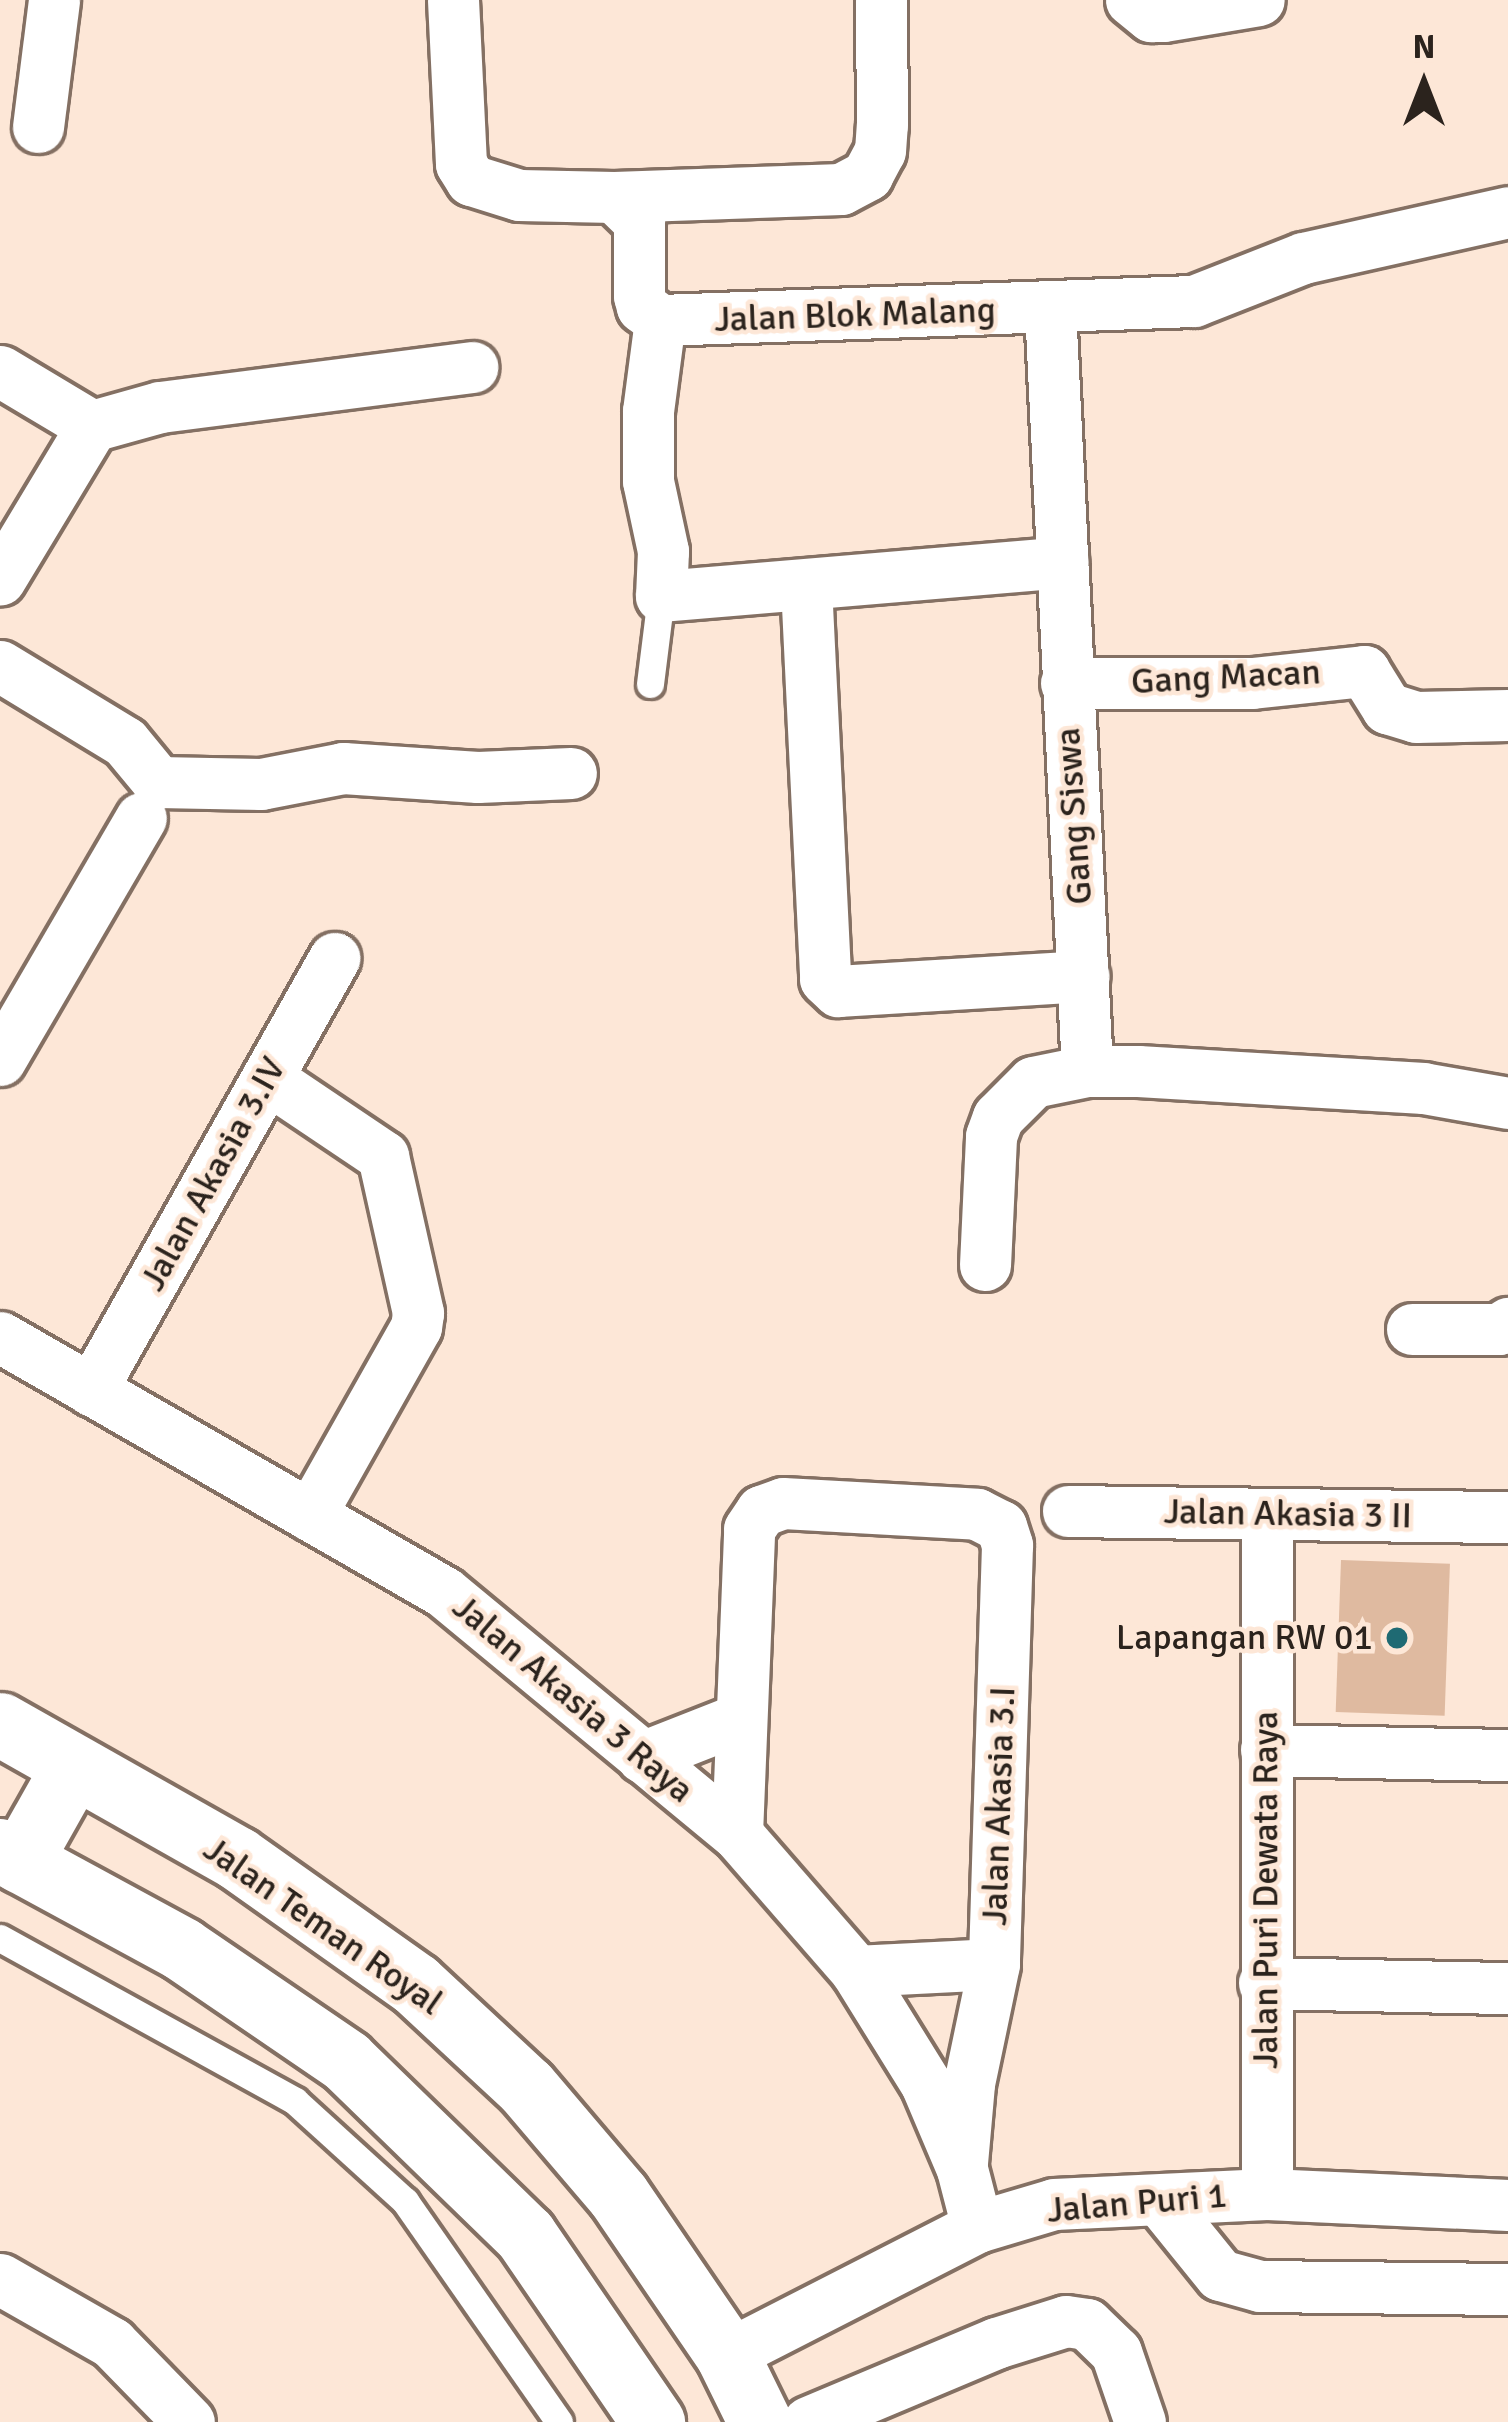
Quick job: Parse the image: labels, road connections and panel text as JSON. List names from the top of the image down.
{
  "streets": {
    "street": [
      "Jalan Blok Malang",
      "Gang Macan",
      "Gang Siswa",
      "Jalan Akasia 3.IV",
      "Jalan Akasia 3 II",
      "Jalan Akasia 3 Raya",
      "Jalan Akasia 3.I",
      "Jalan Puri Dewata Raya",
      "Jalan Teman Royal",
      "Jalan Puri 1"
    ]
  },
  "crossings": [
    ["Jalan Blok Malang", "Gang Siswa"],
    ["Gang Macan", "Gang Siswa"],
    ["Jalan Akasia 3.IV", "Jalan Akasia 3 Raya"],
    ["Jalan Akasia 3 II", "Jalan Puri Dewata Raya"],
    ["Jalan Akasia 3 Raya", "Jalan Akasia 3.I"],
    ["Jalan Akasia 3 Raya", "Jalan Puri 1"],
    ["Jalan Puri Dewata Raya", "Jalan Puri 1"],
    ["Jalan Teman Royal", "Jalan Puri 1"]
  ],
  "places": ["Lapangan RW 01"],
  "north": "top"
}
